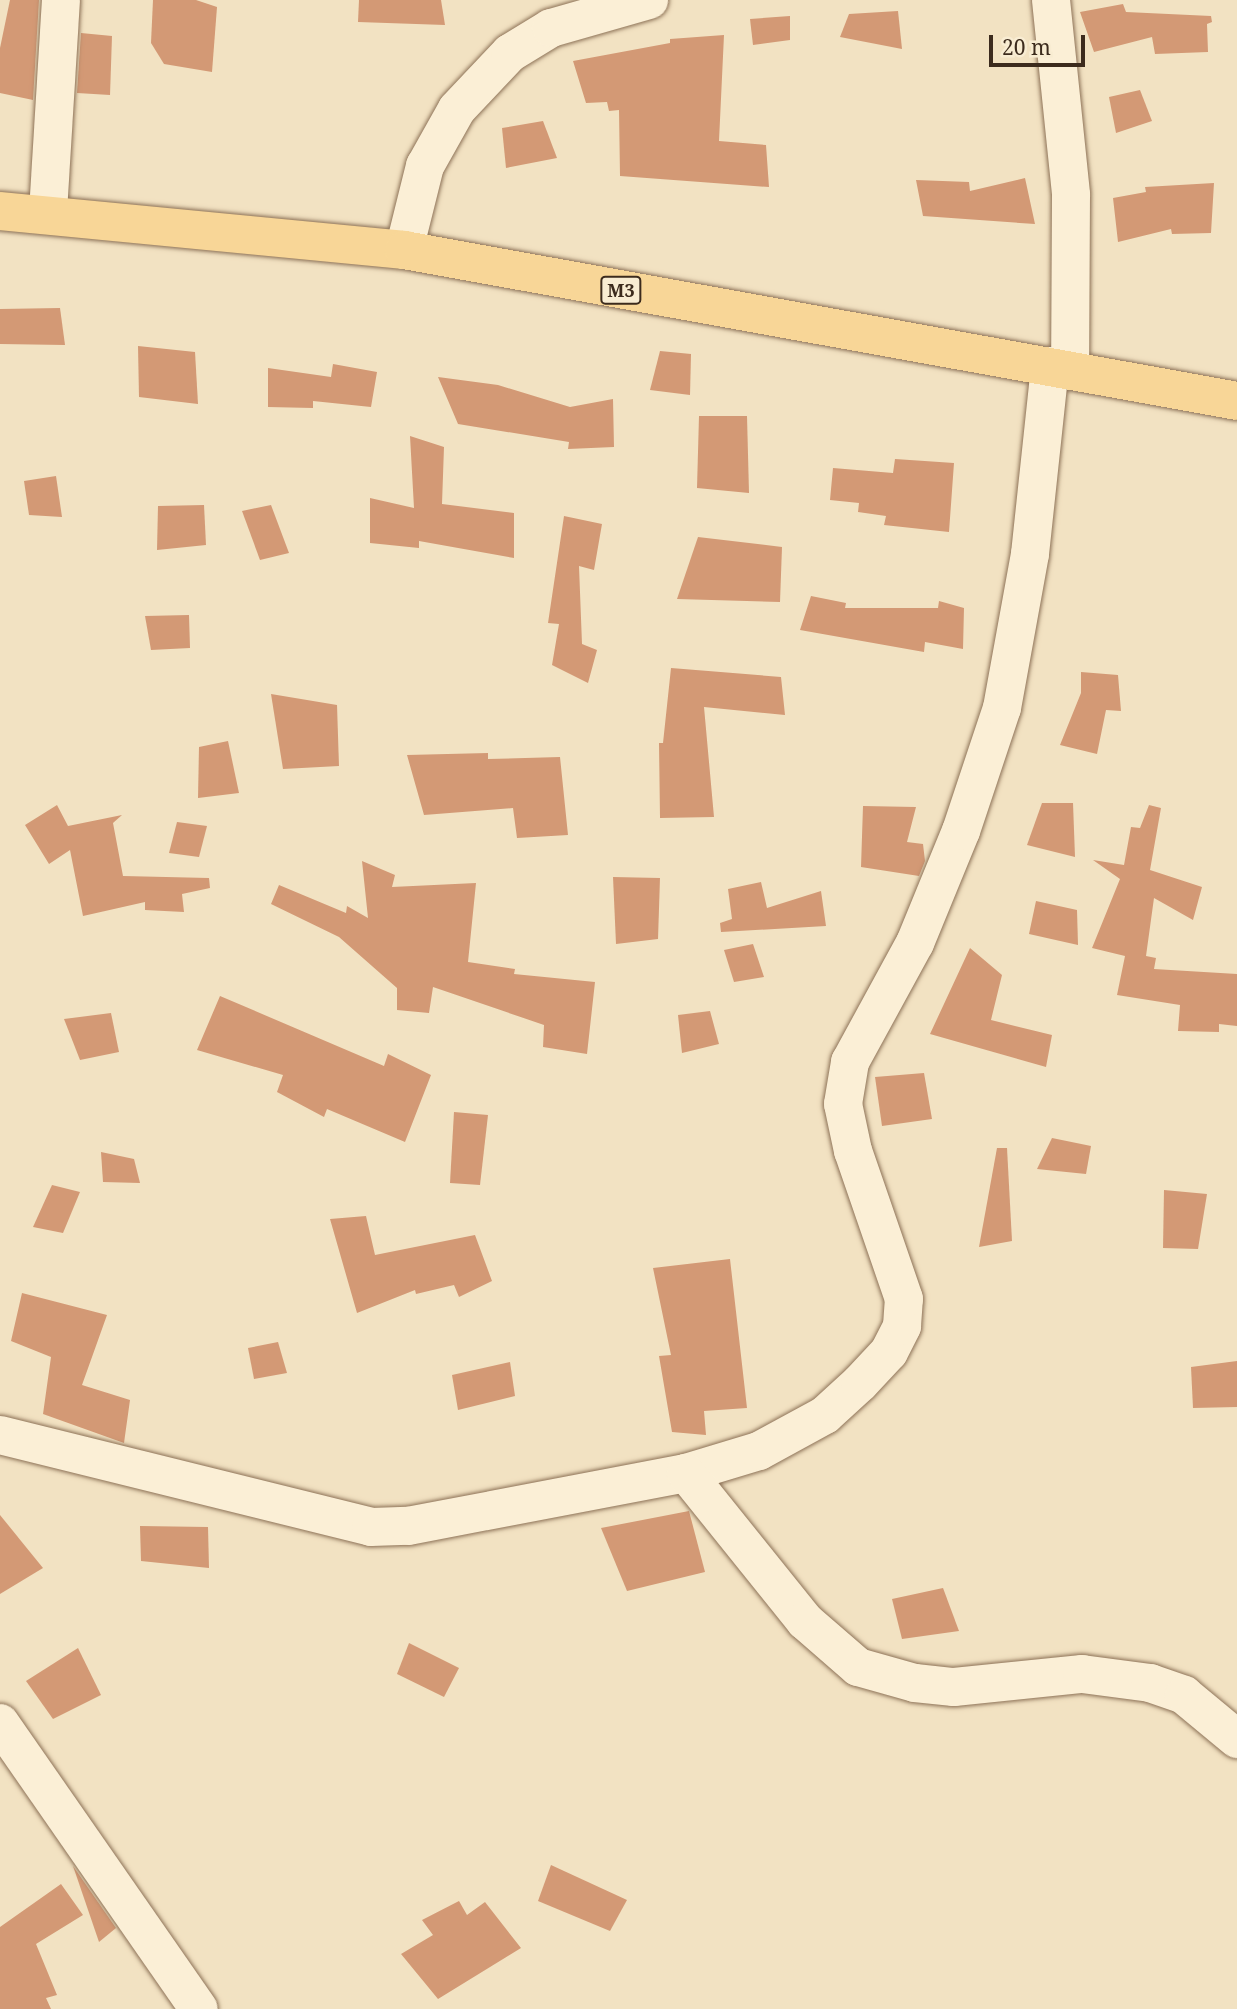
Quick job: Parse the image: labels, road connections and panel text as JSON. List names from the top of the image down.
{
  "streets": {
    "main road": ["M3"]
  },
  "scale_bar": "20 m"
}
